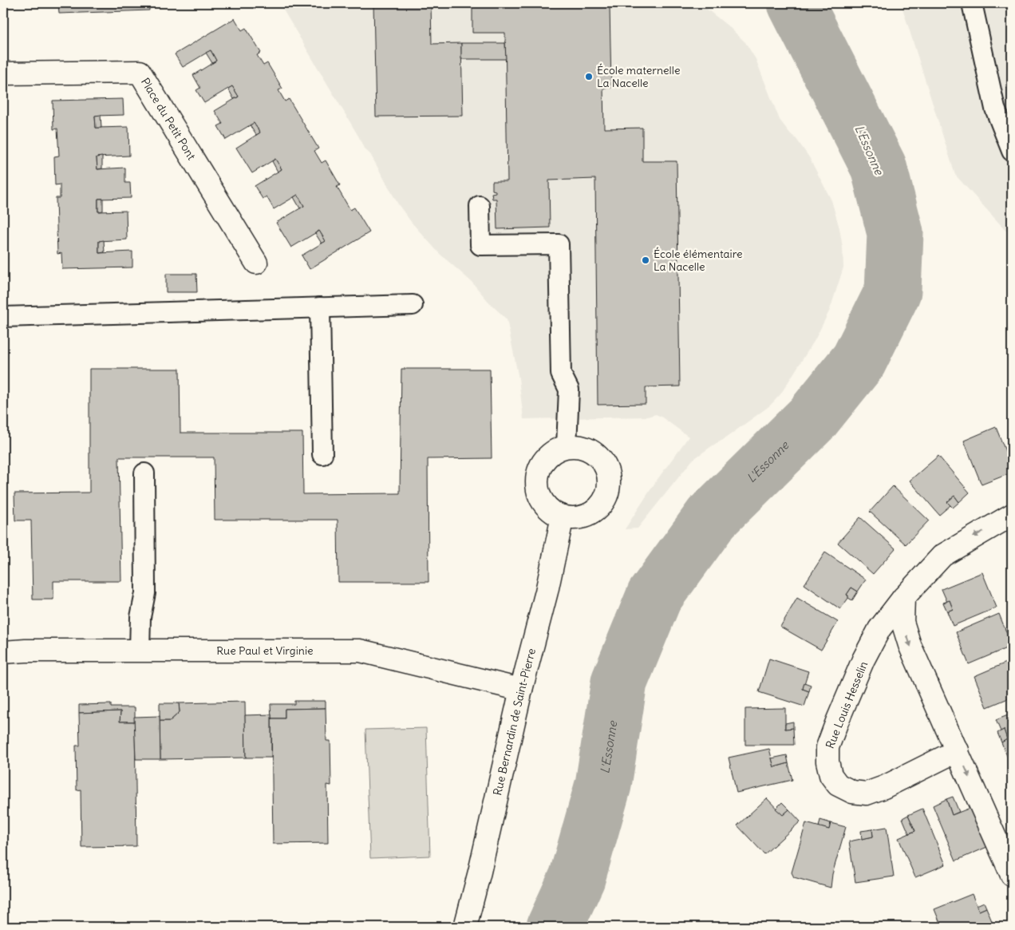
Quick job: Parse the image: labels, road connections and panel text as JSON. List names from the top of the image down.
{
  "streets": {
    "street": [
      "Place du Petit Pont",
      "Rue Paul et Virginie",
      "Rue Louis Hesselin",
      "Rue Bernardin de Saint-Pierre"
    ]
  },
  "crossings": [
    ["Rue Paul et Virginie", "Rue Bernardin de Saint-Pierre"]
  ],
  "water": ["L'Essonne"],
  "places": ["École maternelle La Nacelle", "École élémentaire La Nacelle"]
}
